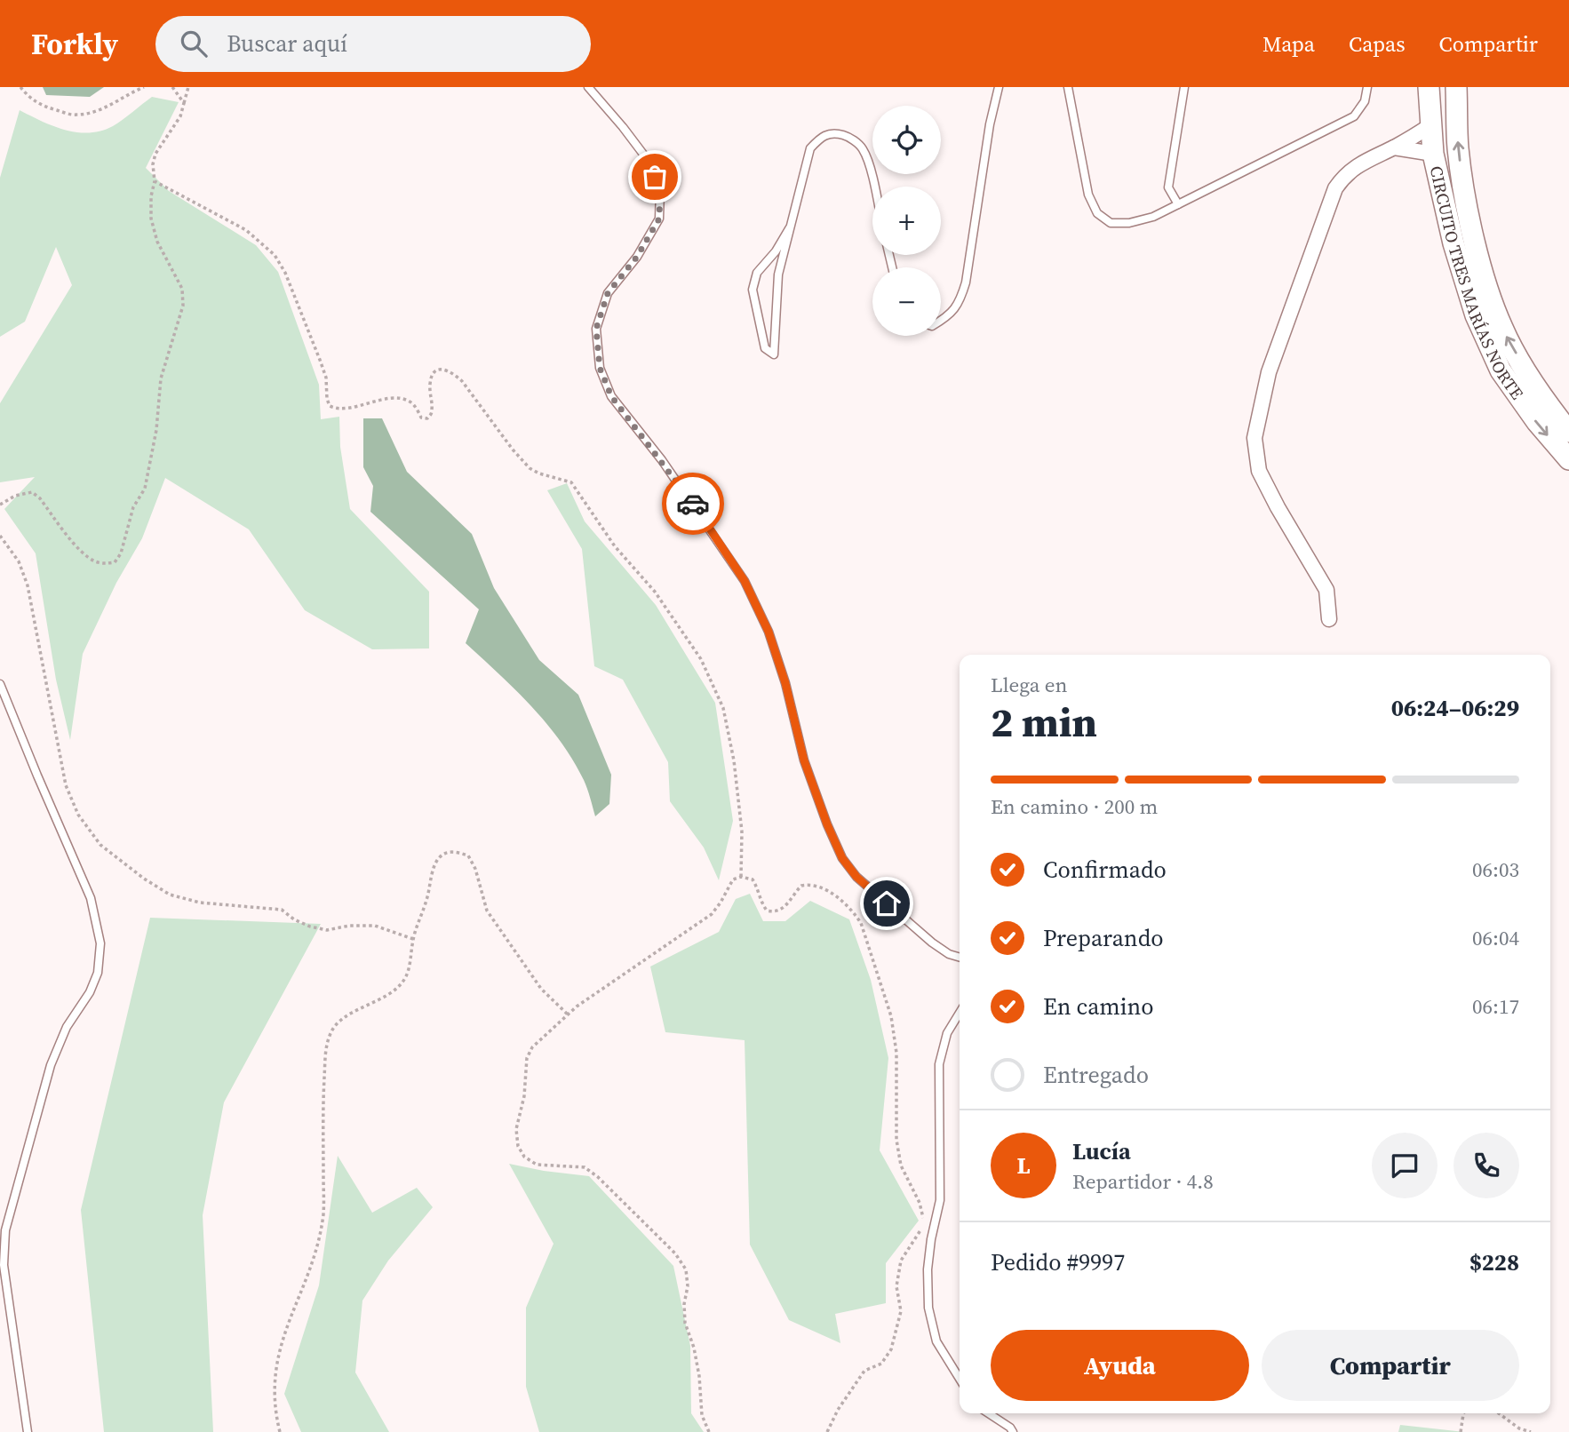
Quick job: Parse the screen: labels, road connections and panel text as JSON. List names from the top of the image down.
{
  "streets": {
    "street": ["CIRCUITO TRES MARÍAS NORTE"]
  },
  "page": {
    "header": "Forkly",
    "search": "Buscar aquí",
    "nav": ["Mapa", "Capas", "Compartir"],
    "map_buttons": ["+", "−"],
    "heading": ["2 min", "Llega en", "06:24–06:29"],
    "panel": [
      "Lucía",
      "Repartidor · 4.8",
      "Pedido #9997",
      "$228"
    ],
    "bar": "En camino · 200 m",
    "list": [
      ["Confirmado", "06:03"],
      ["Preparando", "06:04"],
      ["En camino", "06:17"],
      "Entregado"
    ],
    "round": "L",
    "buttons": ["Ayuda", "Compartir"]
  }
}
